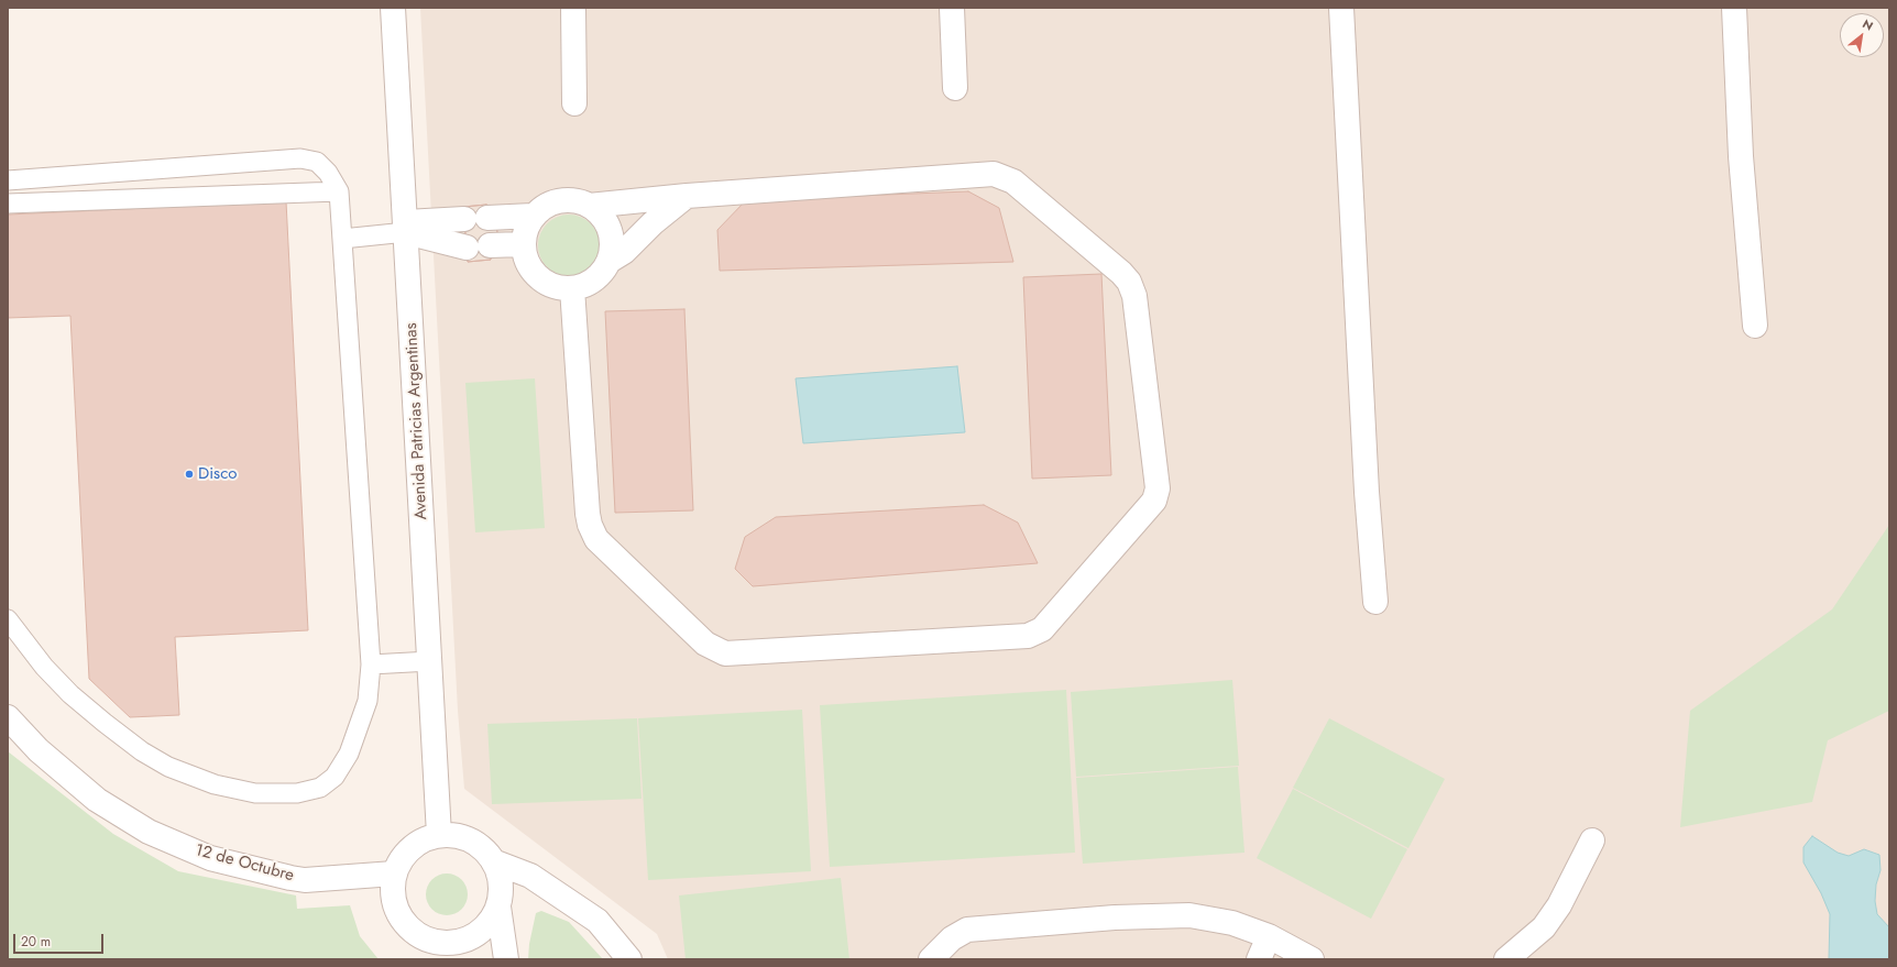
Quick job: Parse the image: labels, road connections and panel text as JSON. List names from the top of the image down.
{
  "streets": {
    "street": ["Avenida Patricias Argentinas", "12 de Octubre"]
  },
  "crossings": [
    ["Avenida Patricias Argentinas", "12 de Octubre"]
  ],
  "places": ["Disco"],
  "scale_bar": "20 m",
  "north": "top right"
}
